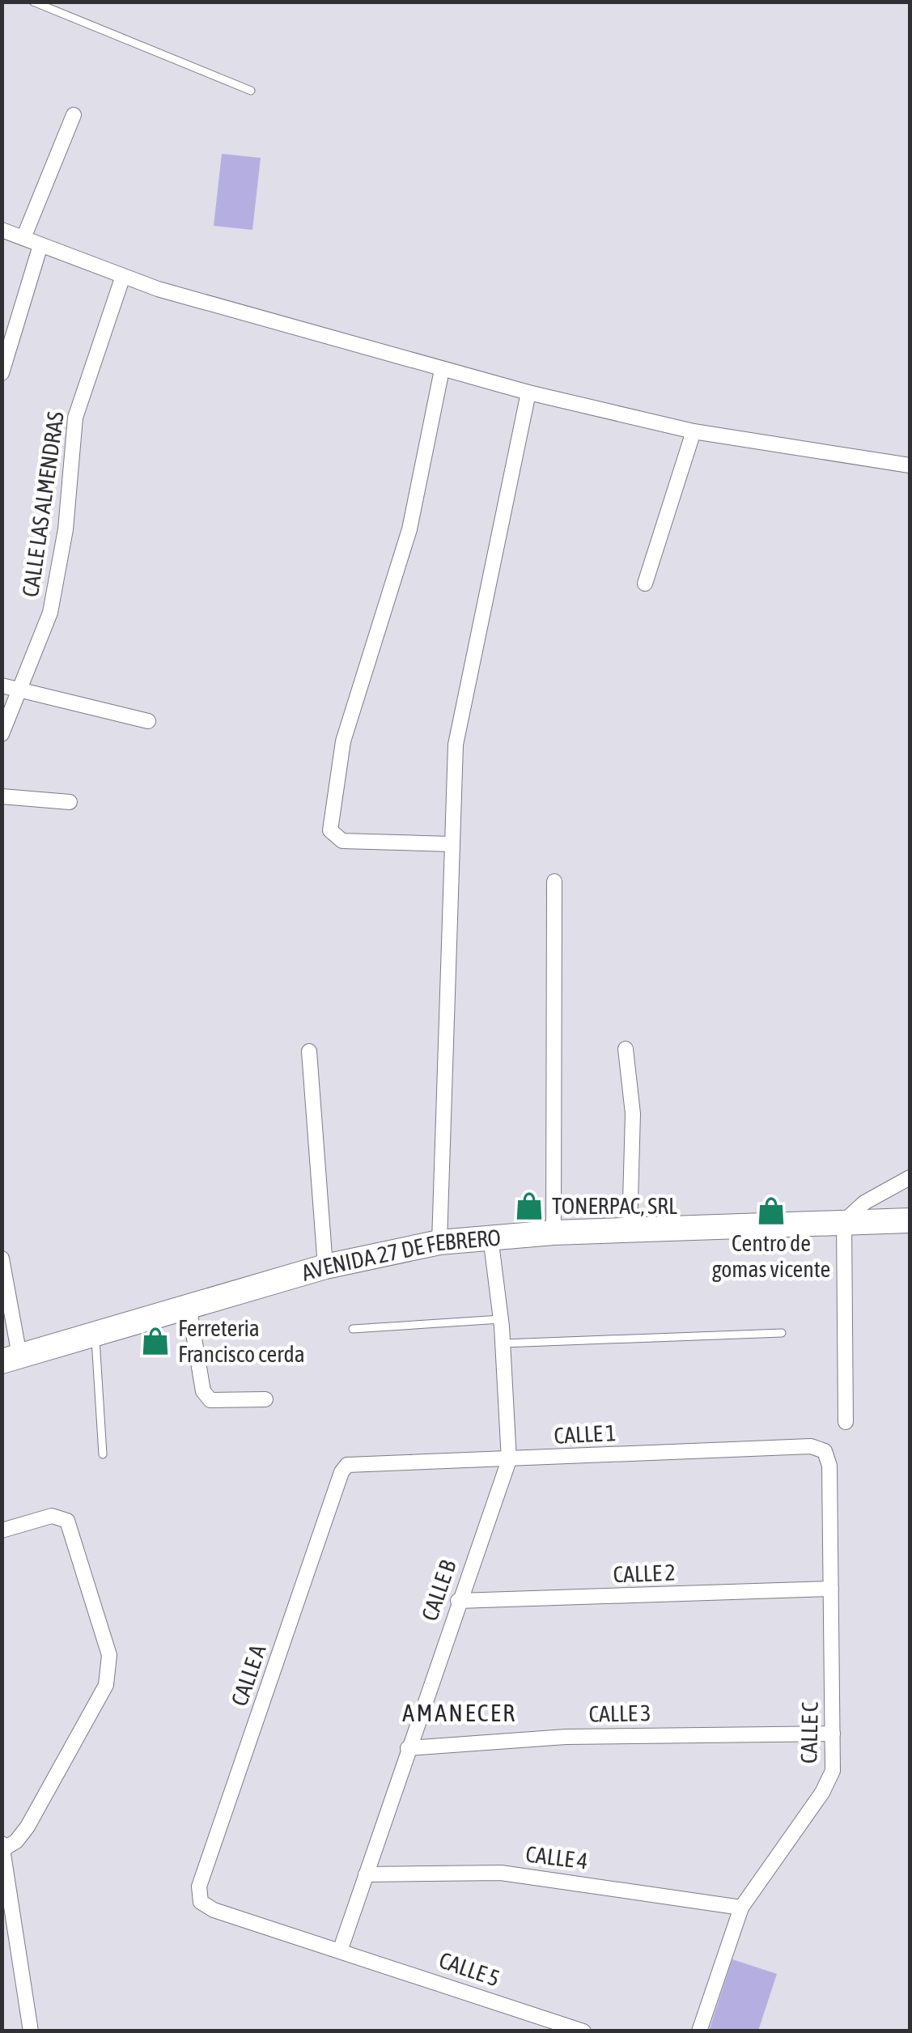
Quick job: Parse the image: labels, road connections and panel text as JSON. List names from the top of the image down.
{
  "streets": {
    "main road": ["AVENIDA 27 DE FEBRERO"],
    "street": [
      "CALLE LAS ALMENDRAS",
      "CALLE 1",
      "CALLE 2",
      "CALLE B",
      "CALLE A",
      "CALLE 3",
      "CALLE C",
      "CALLE 4",
      "CALLE 5"
    ]
  },
  "crossings": [
    ["AVENIDA 27 DE FEBRERO", "CALLE B"],
    ["CALLE 1", "CALLE B"],
    ["CALLE 1", "CALLE A"],
    ["CALLE 1", "CALLE C"],
    ["CALLE 2", "CALLE B"],
    ["CALLE 2", "CALLE C"],
    ["CALLE B", "CALLE 3"],
    ["CALLE B", "CALLE 4"],
    ["CALLE B", "CALLE 5"],
    ["CALLE A", "CALLE 5"],
    ["CALLE 3", "CALLE C"],
    ["CALLE C", "CALLE 4"]
  ],
  "districts": ["AMANECER"],
  "places": {
    "shop": ["TONERPAC, SRL", "Centro de gomas vicente", "Ferreteria Francisco cerda"]
  }
}
